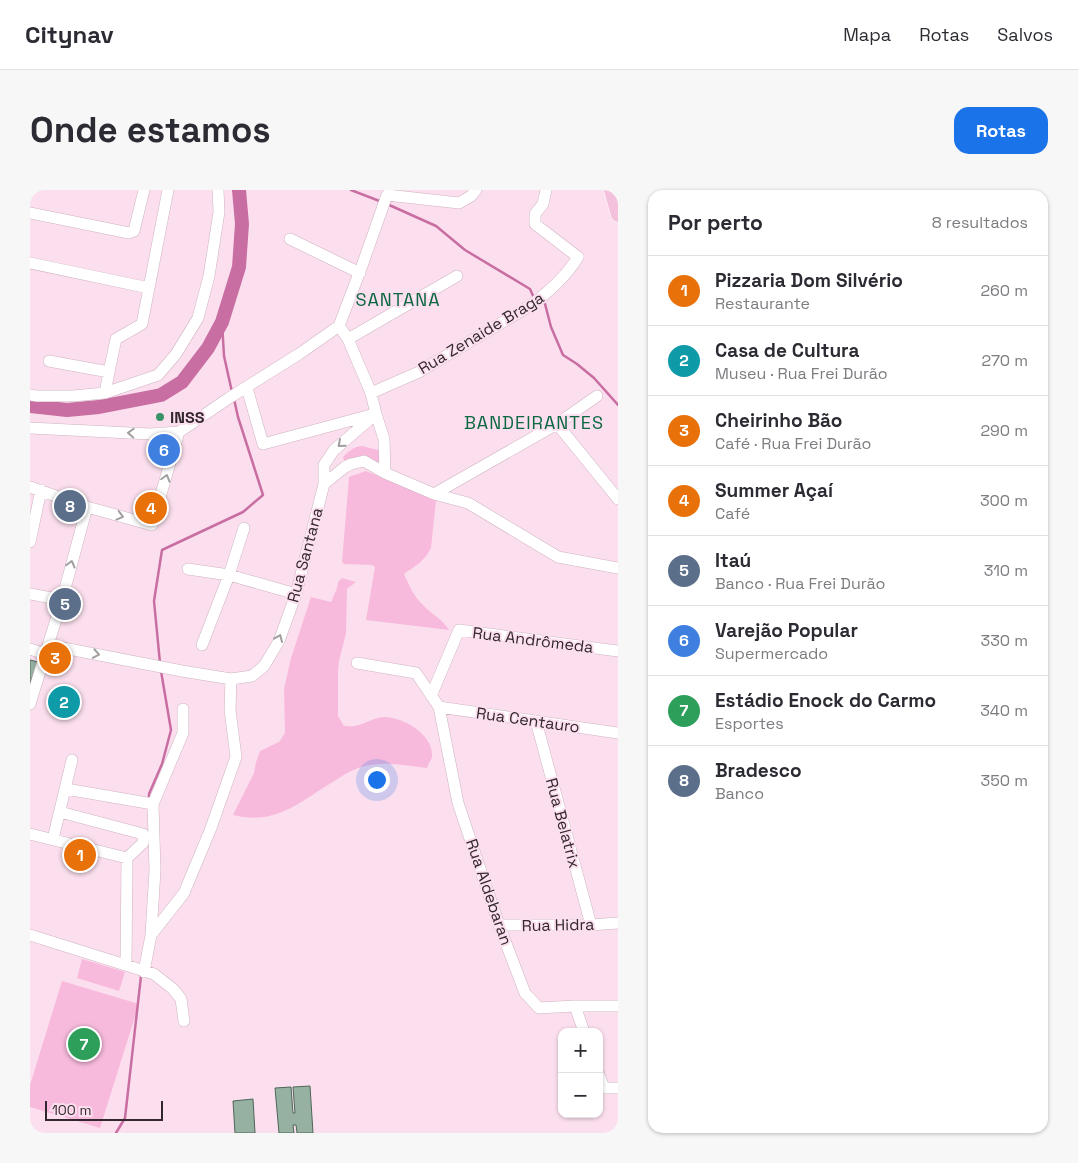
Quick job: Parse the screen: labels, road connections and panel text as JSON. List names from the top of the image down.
{
  "streets": {
    "street": [
      "Rua Zenaide Braga",
      "Rua Santana",
      "Rua Andrômeda",
      "Rua Centauro",
      "Rua Belatrix",
      "Rua Aldebaran",
      "Rua Hidra"
    ]
  },
  "crossings": [
    ["Rua Andrômeda", "Rua Aldebaran"],
    ["Rua Centauro", "Rua Belatrix"],
    ["Rua Centauro", "Rua Aldebaran"],
    ["Rua Belatrix", "Rua Hidra"],
    ["Rua Aldebaran", "Rua Hidra"]
  ],
  "districts": ["SANTANA", "BANDEIRANTES"],
  "places": ["INSS"],
  "scale_bar": "100 m",
  "page": {
    "header": "Citynav",
    "nav": ["Mapa", "Rotas", "Salvos"],
    "buttons": "Rotas",
    "title": "Onde estamos",
    "heading": ["Por perto", "8 resultados"],
    "list": [
      {
        "mark": "1",
        "name": "Pizzaria Dom Silvério",
        "note": "Restaurante",
        "value": "260 m"
      },
      {
        "mark": "2",
        "name": "Casa de Cultura",
        "note": "Museu · Rua Frei Durão",
        "value": "270 m"
      },
      {
        "mark": "3",
        "name": "Cheirinho Bão",
        "note": "Café · Rua Frei Durão",
        "value": "290 m"
      },
      {
        "mark": "4",
        "name": "Summer Açaí",
        "note": "Café",
        "value": "300 m"
      },
      {
        "mark": "5",
        "name": "Itaú",
        "note": "Banco · Rua Frei Durão",
        "value": "310 m"
      },
      {
        "mark": "6",
        "name": "Varejão Popular",
        "note": "Supermercado",
        "value": "330 m"
      },
      {
        "mark": "7",
        "name": "Estádio Enock do Carmo",
        "note": "Esportes",
        "value": "340 m"
      },
      {
        "mark": "8",
        "name": "Bradesco",
        "note": "Banco",
        "value": "350 m"
      }
    ],
    "pins": [
      "6",
      "8",
      "4",
      "5",
      "3",
      "2",
      "1",
      "7"
    ],
    "map_buttons": ["+", "−"],
    "scale": "100 m"
  }
}
